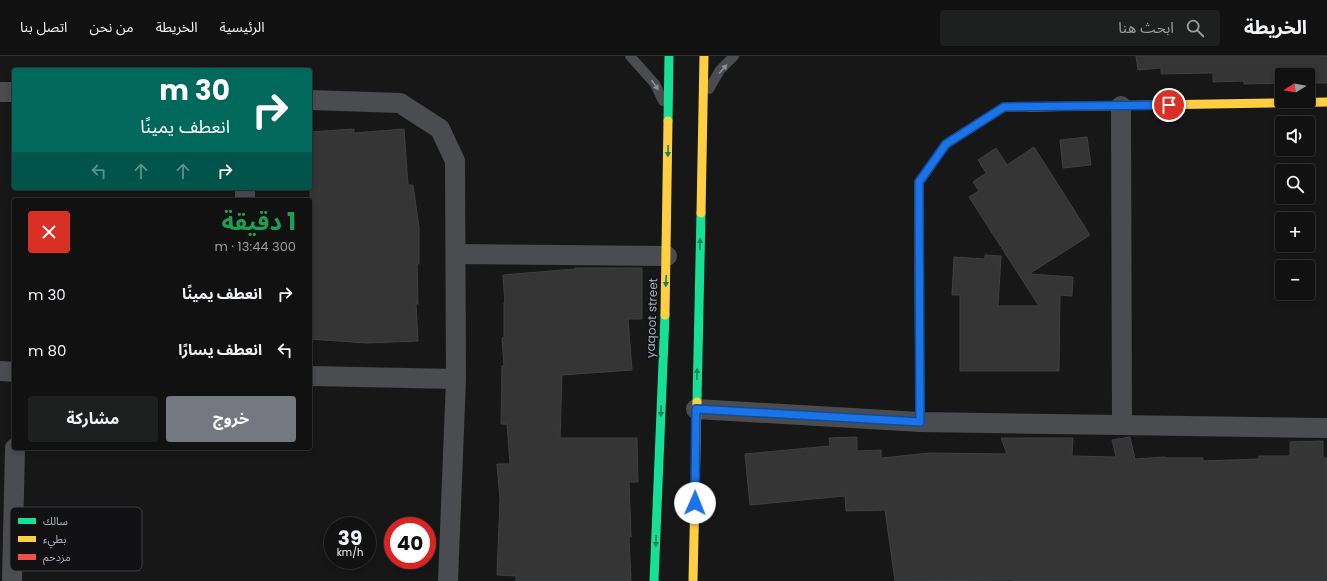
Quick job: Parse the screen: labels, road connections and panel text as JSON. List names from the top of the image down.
{
  "streets": {
    "street": ["yaqoot street"]
  },
  "legend": ["سالك", "بطيء", "مزدحم"],
  "north": "left",
  "page": {
    "header": "الخريطة",
    "search": "ابحث هنا",
    "nav": [
      "الرئيسية",
      "الخريطة",
      "من نحن",
      "اتصل بنا"
    ],
    "map_buttons": ["+", "−"],
    "turn": ["30 m", "انعطف يمينًا"],
    "heading": ["1 دقيقة", "300 m · 13:44"],
    "list": [
      {
        "name": "انعطف يمينًا",
        "value": "30 m"
      },
      {
        "name": "انعطف يسارًا",
        "value": "80 m"
      }
    ],
    "buttons": ["خروج", "مشاركة"],
    "speed": "39 km/h",
    "limit": "40"
  }
}
